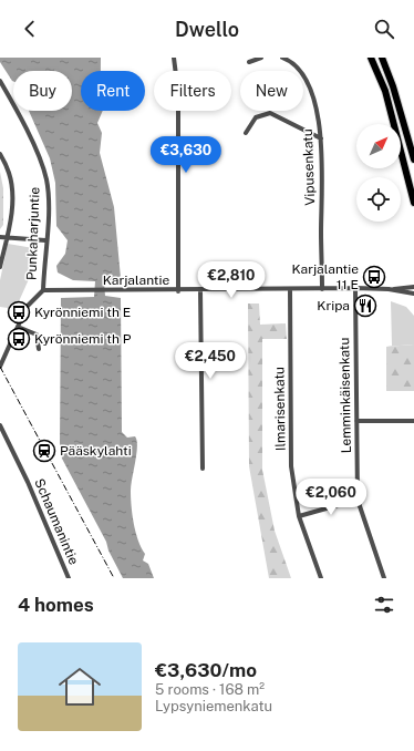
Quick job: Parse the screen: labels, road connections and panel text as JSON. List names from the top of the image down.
{
  "streets": {
    "street": [
      "Vipusenkatu",
      "Punkaharjuntie",
      "Karjalantie",
      "Lemminkäisenkatu",
      "Ilmarisenkatu",
      "Schaumanintie"
    ]
  },
  "crossings": [
    ["Vipusenkatu", "Karjalantie"],
    ["Punkaharjuntie", "Karjalantie"],
    ["Karjalantie", "Lemminkäisenkatu"],
    ["Karjalantie", "Ilmarisenkatu"]
  ],
  "places": {
    "bus stop": ["Karjalantie 11 E", "Kyrönniemi th E", "Kyrönniemi th P"],
    "restaurant": ["Kripa"],
    "station": ["Pääskylahti"]
  },
  "north": "top right",
  "page": {
    "header": "Dwello",
    "chip": [
      "Buy",
      "Rent",
      "Filters",
      "New"
    ],
    "price": [
      "€3,630",
      "€2,810",
      "€2,450",
      "€2,060"
    ],
    "heading": "4 homes",
    "list": [
      {
        "name": "€3,630/mo",
        "note": "5 rooms · 168 m² · Lypsyniemenkatu"
      }
    ]
  }
}
